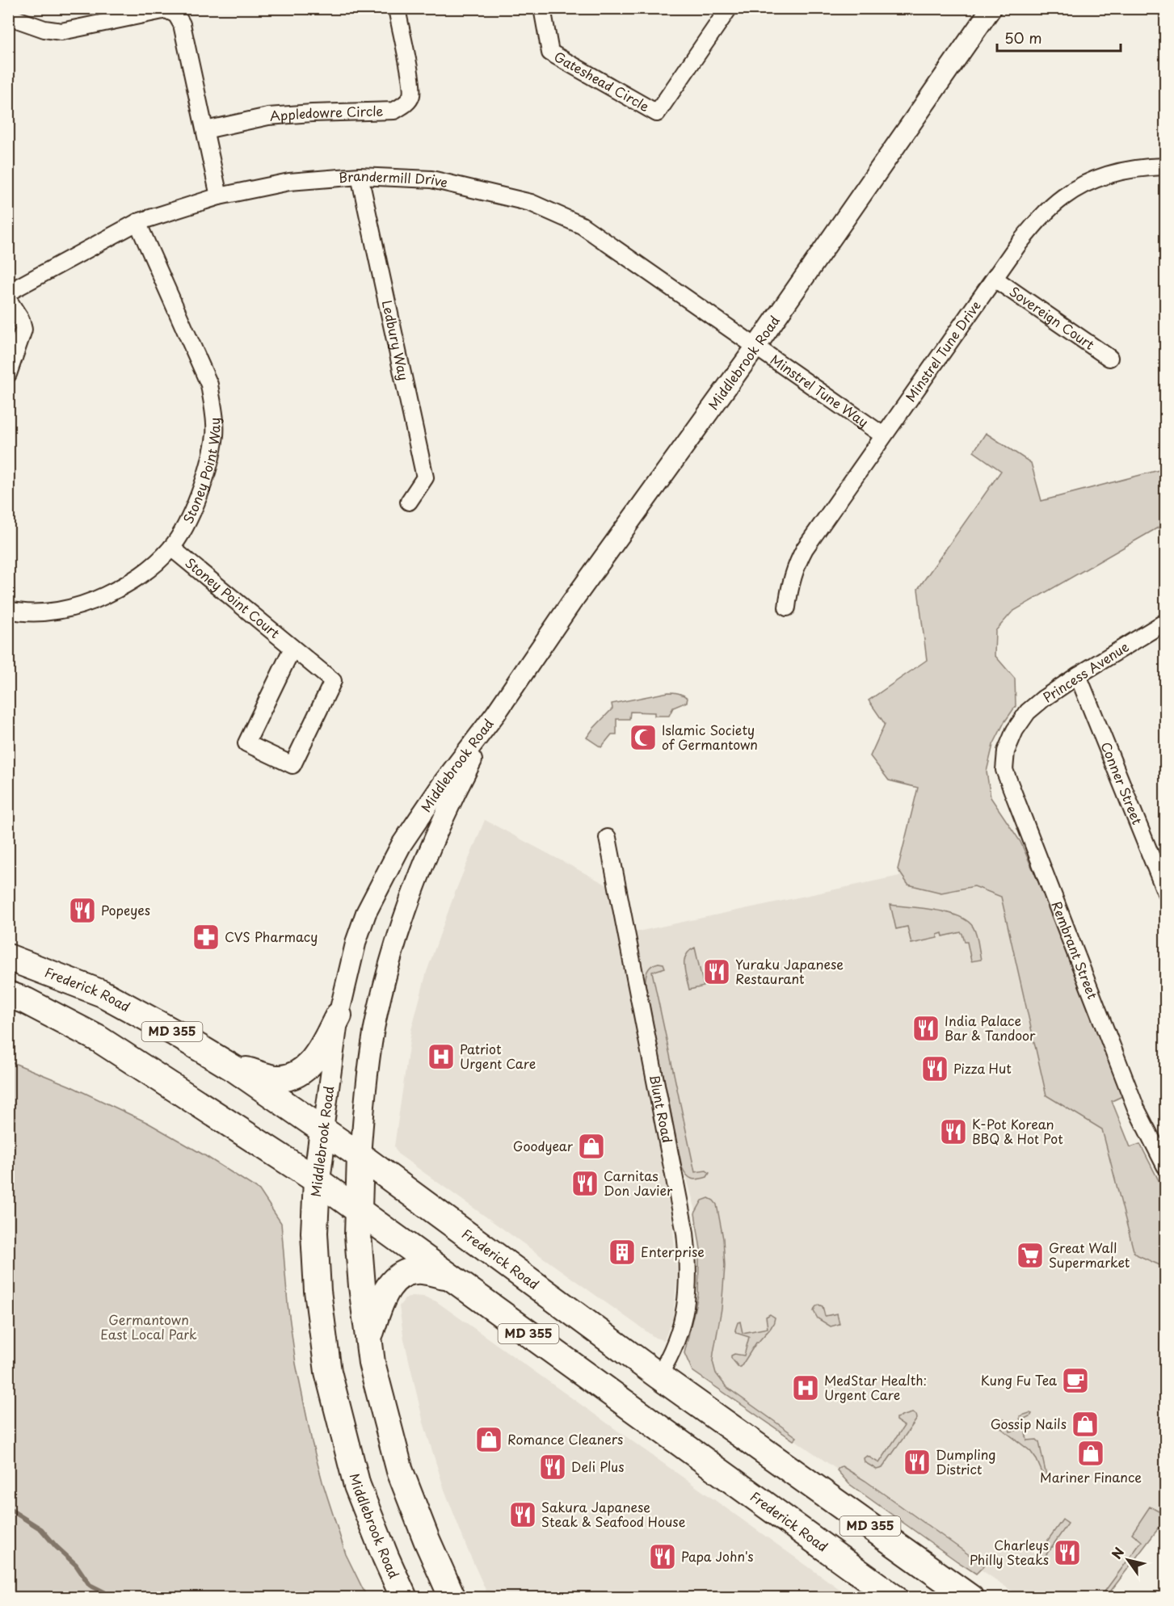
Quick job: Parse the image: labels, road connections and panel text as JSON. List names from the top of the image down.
{
  "streets": {
    "main road": ["Middlebrook Road", "Frederick Road", "MD 355"],
    "street": [
      "Gateshead Circle",
      "Appledowre Circle",
      "Brandermill Drive",
      "Sovereign Court",
      "Ledbury Way",
      "Minstrel Tune Drive",
      "Minstrel Tune Way",
      "Stoney Point Way",
      "Stoney Point Court",
      "Princess Avenue",
      "Conner Street",
      "Rembrant Street",
      "Blunt Road"
    ]
  },
  "crossings": [
    ["Brandermill Drive", "Ledbury Way"],
    ["Brandermill Drive", "Middlebrook Road"],
    ["Brandermill Drive", "Minstrel Tune Way"],
    ["Brandermill Drive", "Stoney Point Way"],
    ["Sovereign Court", "Minstrel Tune Drive"],
    ["Minstrel Tune Drive", "Minstrel Tune Way"],
    ["Middlebrook Road", "Minstrel Tune Way"],
    ["Middlebrook Road", "Frederick Road"],
    ["Stoney Point Way", "Stoney Point Court"],
    ["Princess Avenue", "Conner Street"],
    ["Princess Avenue", "Rembrant Street"],
    ["Frederick Road", "Blunt Road"]
  ],
  "parks": ["Germantown East Local Park"],
  "places": {
    "mosque": ["Islamic Society of Germantown"],
    "restaurant": [
      "Popeyes",
      "Yuraku Japanese Restaurant",
      "India Palace Bar & Tandoor",
      "Pizza Hut",
      "K-Pot Korean BBQ & Hot Pot",
      "Carnitas Don Javier",
      "Dumpling District",
      "Deli Plus",
      "Sakura Japanese Steak & Seafood House",
      "Charleys Philly Steaks",
      "Papa John's"
    ],
    "pharmacy": ["CVS Pharmacy"],
    "hospital": ["Patriot Urgent Care", "MedStar Health: Urgent Care"],
    "shop": [
      "Goodyear",
      "Gossip Nails",
      "Romance Cleaners",
      "Mariner Finance"
    ],
    "building": ["Enterprise"],
    "supermarket": ["Great Wall Supermarket"],
    "cafe": ["Kung Fu Tea"]
  },
  "scale_bar": "50 m",
  "north": "top left"
}
